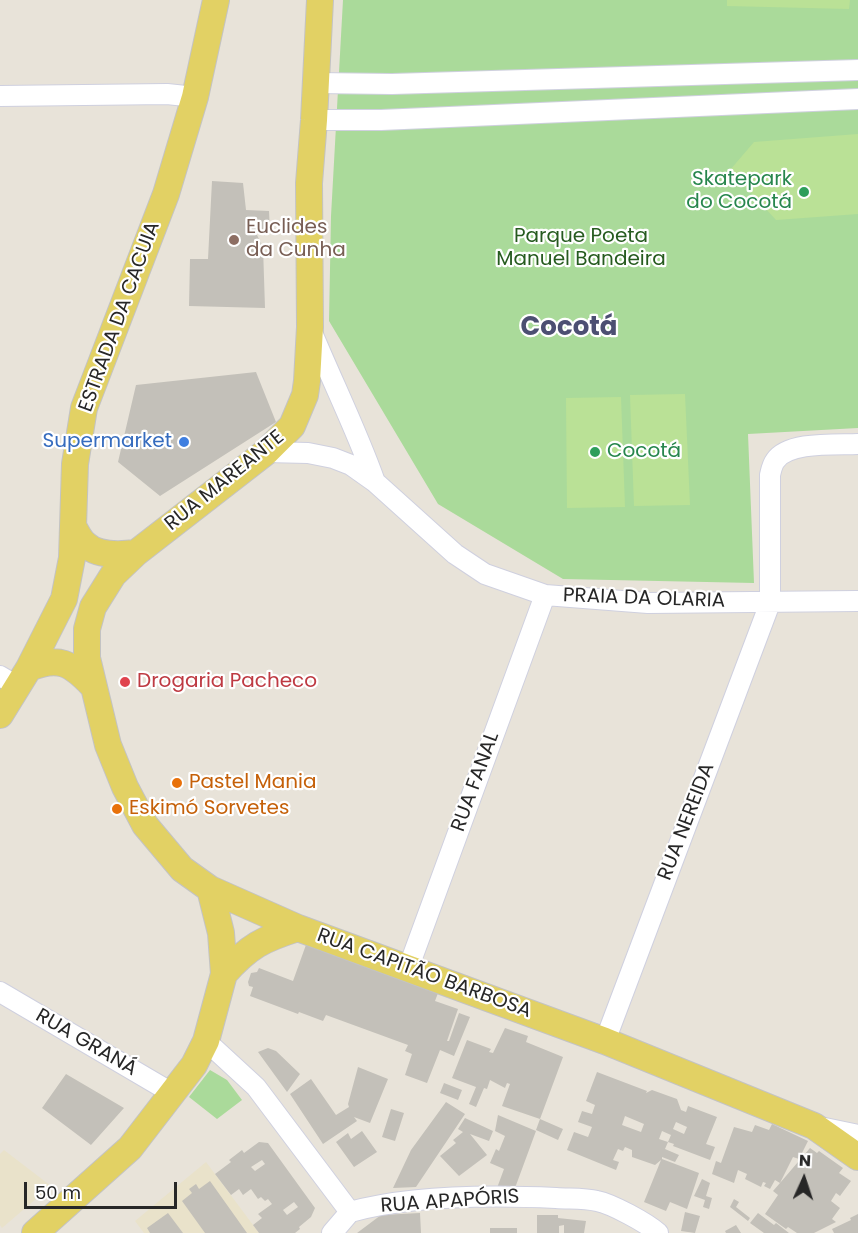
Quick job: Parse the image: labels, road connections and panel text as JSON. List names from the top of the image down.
{
  "streets": {
    "main road": ["ESTRADA DA CACUIA", "RUA MAREANTE", "RUA CAPITÃO BARBOSA"],
    "street": [
      "PRAIA DA OLARIA",
      "RUA FANAL",
      "RUA NEREIDA",
      "RUA GRANÁ",
      "RUA APAPÓRIS"
    ]
  },
  "crossings": [
    ["RUA MAREANTE", "PRAIA DA OLARIA"],
    ["RUA MAREANTE", "RUA CAPITÃO BARBOSA"],
    ["PRAIA DA OLARIA", "RUA FANAL"],
    ["PRAIA DA OLARIA", "RUA NEREIDA"],
    ["RUA FANAL", "RUA CAPITÃO BARBOSA"],
    ["RUA NEREIDA", "RUA CAPITÃO BARBOSA"]
  ],
  "districts": ["Cocotá"],
  "parks": ["Parque Poeta Manuel Bandeira"],
  "places": [
    "Skatepark do Cocotá",
    "Euclides da Cunha",
    "Supermarket",
    "Cocotá",
    "Drogaria Pacheco",
    "Pastel Mania",
    "Eskimó Sorvetes"
  ],
  "scale_bar": "50 m",
  "north": "top"
}
